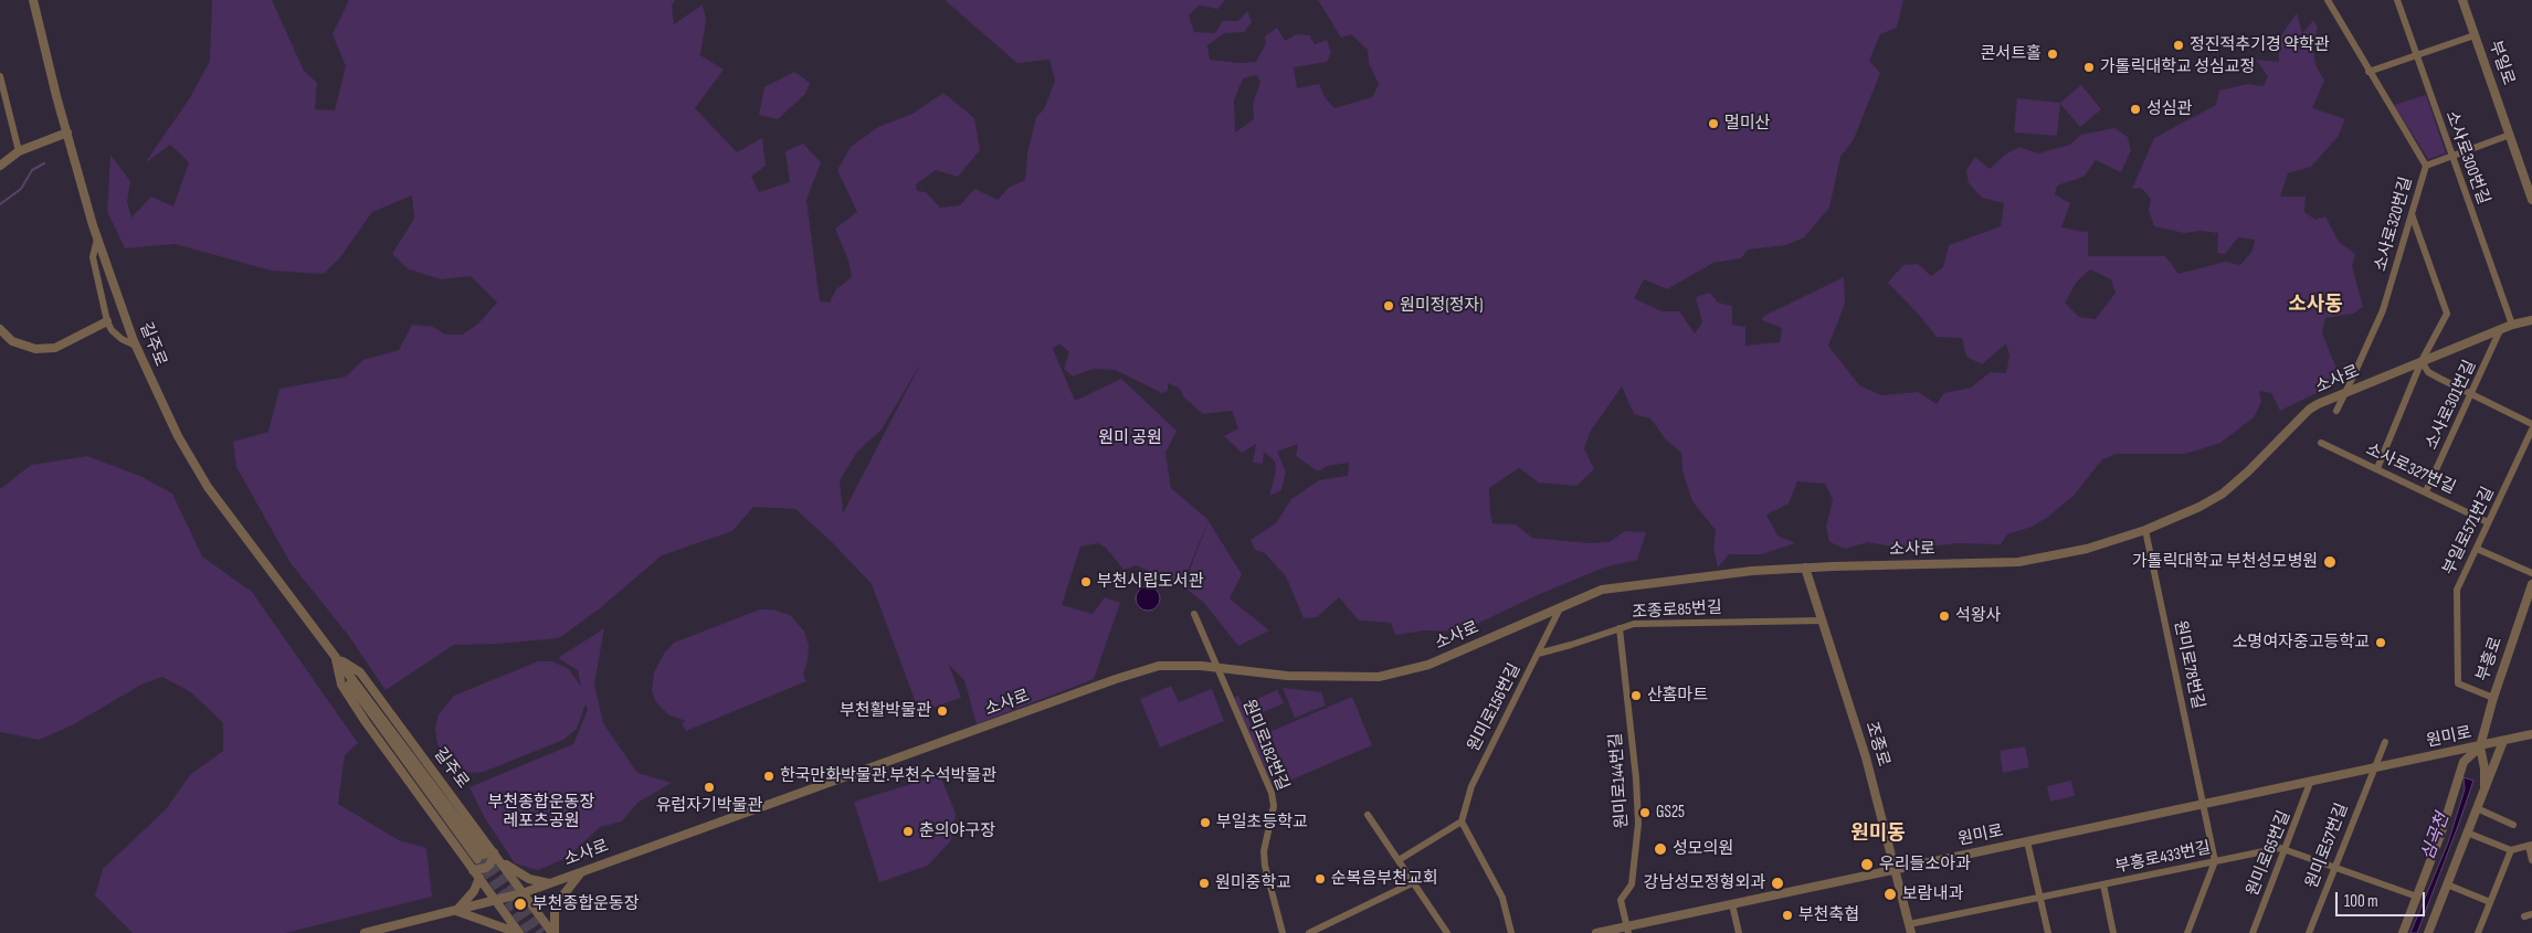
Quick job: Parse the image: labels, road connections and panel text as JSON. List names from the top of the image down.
{
  "streets": {
    "street": [
      "부일로",
      "소사로300번길",
      "소사로320번길",
      "길주로",
      "소사로",
      "소사로301번길",
      "소사로327번길",
      "부일로571번길",
      "조종로85번길",
      "부흥로",
      "원미로78번길",
      "원미로156번길",
      "원미로",
      "조종로",
      "원미로182번길",
      "원미로144번길",
      "원미로57번길",
      "원미로65번길",
      "부흥로433번길"
    ]
  },
  "crossings": [
    ["소사로300번길", "소사로"],
    ["길주로", "소사로"],
    ["소사로", "소사로301번길"],
    ["소사로", "원미로78번길"],
    ["소사로", "원미로156번길"],
    ["소사로", "조종로"],
    ["소사로301번길", "소사로327번길"],
    ["소사로327번길", "부일로571번길"],
    ["부일로571번길", "부흥로"],
    ["조종로85번길", "원미로156번길"],
    ["조종로85번길", "조종로"],
    ["조종로85번길", "원미로144번길"],
    ["부흥로", "원미로"],
    ["원미로78번길", "원미로"],
    ["원미로78번길", "부흥로433번길"],
    ["원미로", "조종로"],
    ["원미로", "원미로144번길"],
    ["원미로", "원미로57번길"],
    ["원미로", "원미로65번길"],
    ["조종로", "부흥로433번길"],
    ["원미로65번길", "부흥로433번길"]
  ],
  "districts": ["소사동", "원미동"],
  "water": ["심곡천"],
  "parks": ["원미 공원", "부천종합운동장 레포츠공원"],
  "places": [
    "정진적추기경 약학관",
    "콘서트홀",
    "가톨릭대학교 성심교정",
    "성심관",
    "멀미산",
    "원미정(정자)",
    "가톨릭대학교 부천성모병원",
    "부천시립도서관",
    "석왕사",
    "소명여자중고등학교",
    "산홈마트",
    "부천활박물관",
    "한국만화박물관.부천수석박물관",
    "유럽자기박물관",
    "GS25",
    "부일초등학교",
    "춘의야구장",
    "성모의원",
    "우리들소아과",
    "순복음부천교회",
    "원미중학교",
    "강남성모정형외과",
    "보람내과",
    "부천종합운동장",
    "부천축협"
  ],
  "scale_bar": "100 m"
}
